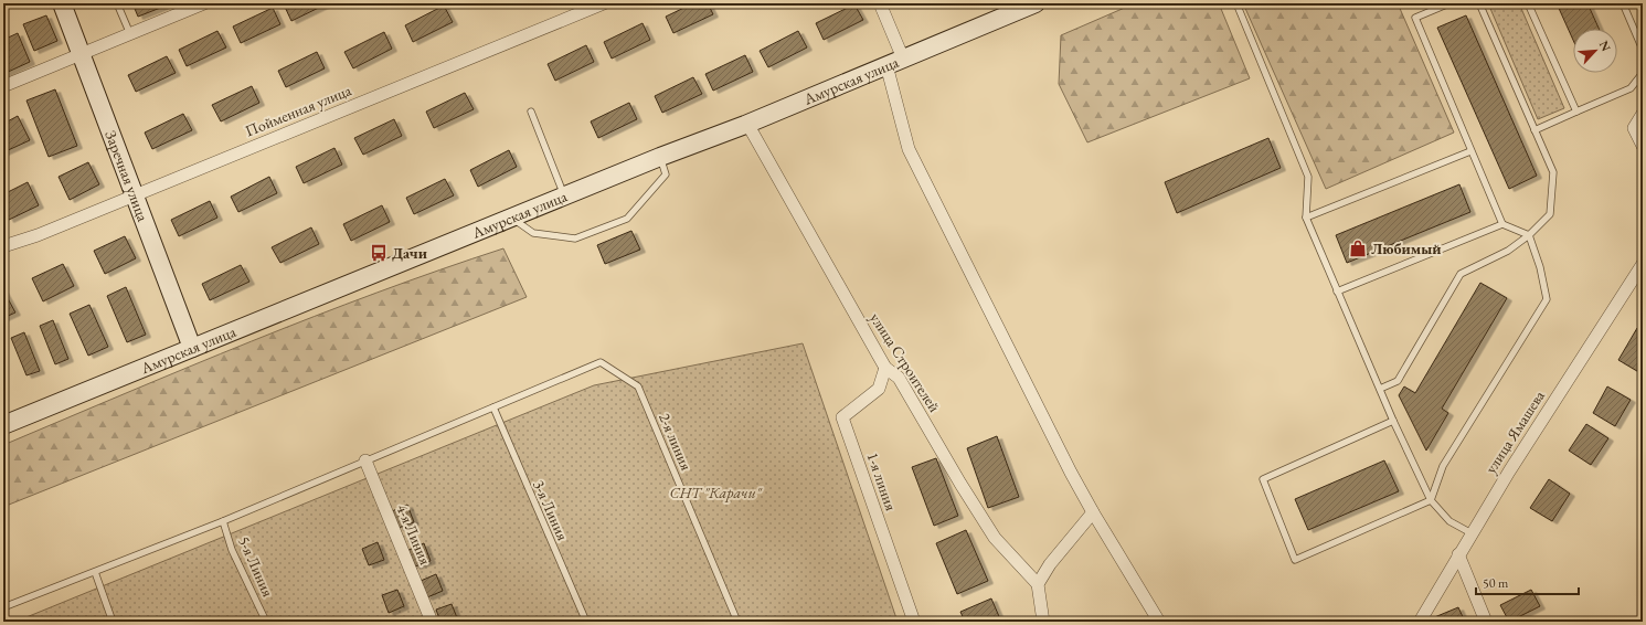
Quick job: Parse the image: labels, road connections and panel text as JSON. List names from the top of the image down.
{
  "streets": {
    "street": [
      "Амурская улица",
      "Пойменная улица",
      "Заречная улица",
      "улица Строителей",
      "улица Ямашева",
      "1-я линия",
      "4-я Линия"
    ],
    "lane": ["2-я линия", "3-я Линия", "5-я Линия"]
  },
  "crossings": [
    ["Амурская улица", "Заречная улица"],
    ["Амурская улица", "улица Строителей"],
    ["Пойменная улица", "Заречная улица"],
    ["улица Строителей", "1-я линия"],
    ["2-я линия", "3-я Линия"]
  ],
  "parks": ["СНТ \"Карачи\""],
  "places": {
    "shop": ["Любимый"],
    "bus stop": ["Дачи"]
  },
  "scale_bar": "50 m",
  "north": "top right"
}
